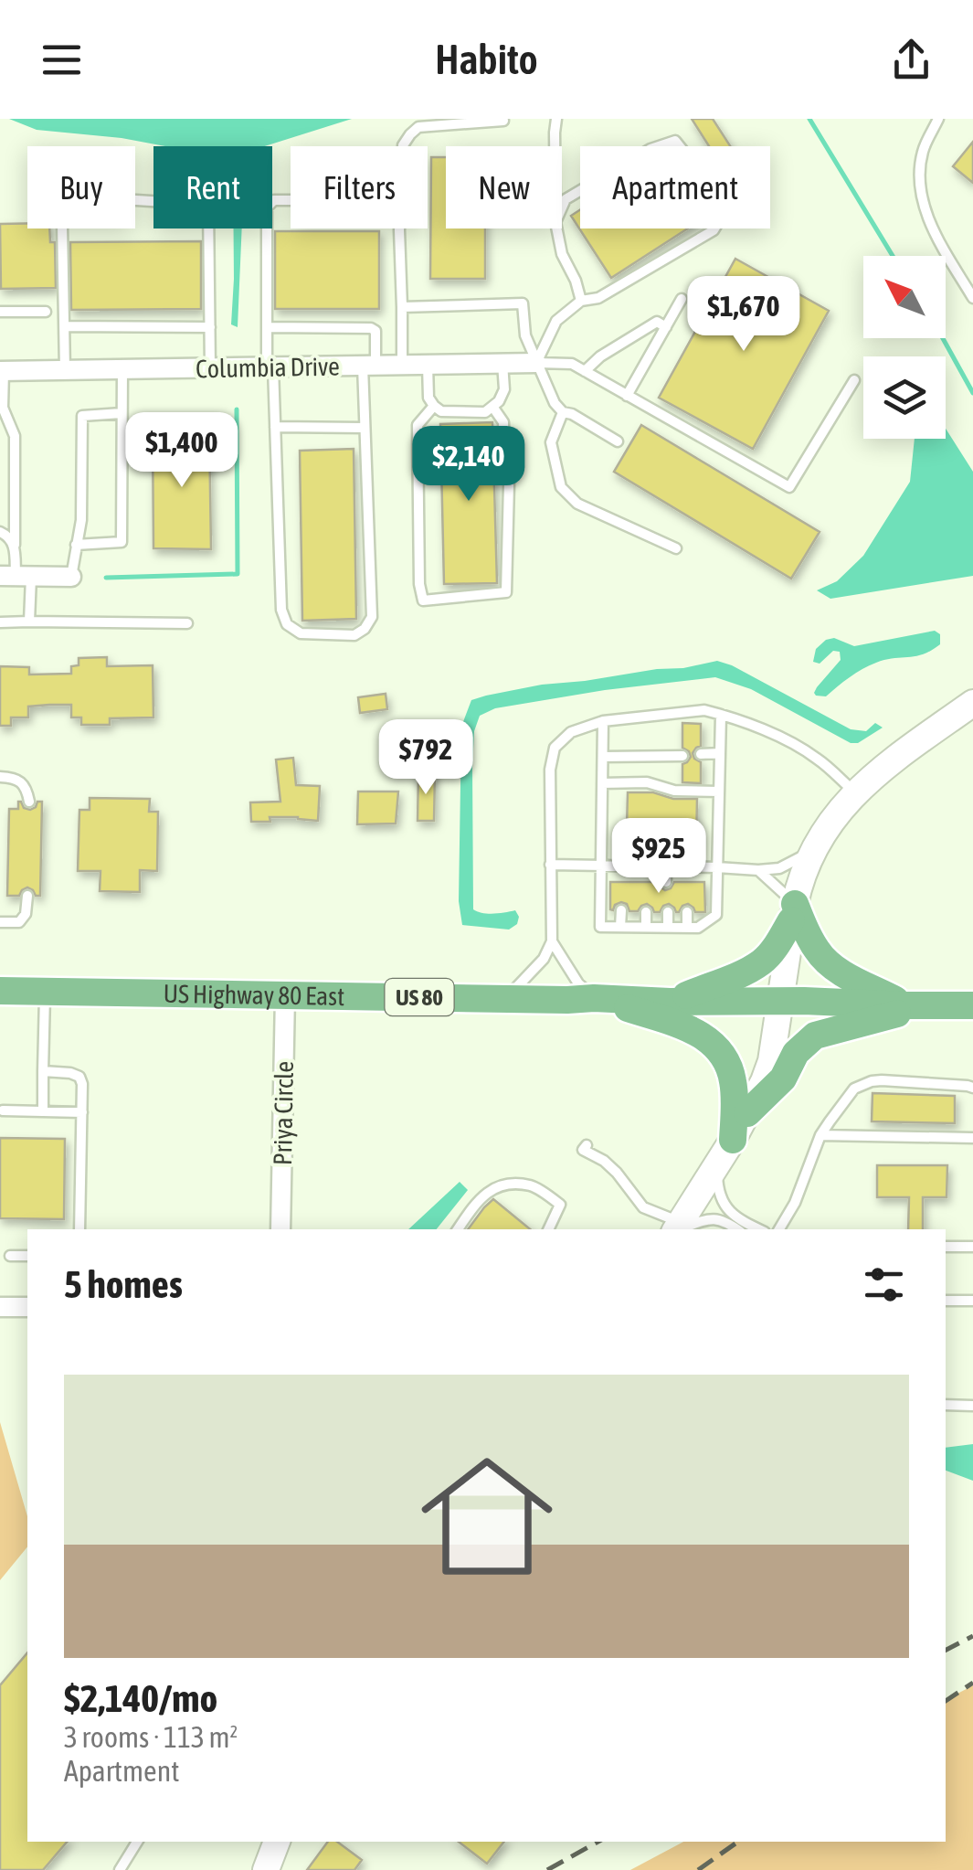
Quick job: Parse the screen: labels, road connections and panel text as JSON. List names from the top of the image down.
{
  "streets": {
    "main road": ["US Highway 80 East", "US 80"],
    "street": ["Columbia Drive", "Priya Circle"]
  },
  "crossings": [
    ["US Highway 80 East", "US 80"],
    ["US Highway 80 East", "Priya Circle"]
  ],
  "north": "top left",
  "page": {
    "header": "Habito",
    "chip": [
      "Buy",
      "Rent",
      "Filters",
      "New",
      "Apartment"
    ],
    "price": [
      "$1,670",
      "$1,400",
      "$2,140",
      "$792",
      "$925"
    ],
    "heading": "5 homes",
    "list": [
      {
        "name": "$2,140/mo",
        "note": "3 rooms · 113 m² · Apartment"
      }
    ]
  }
}
